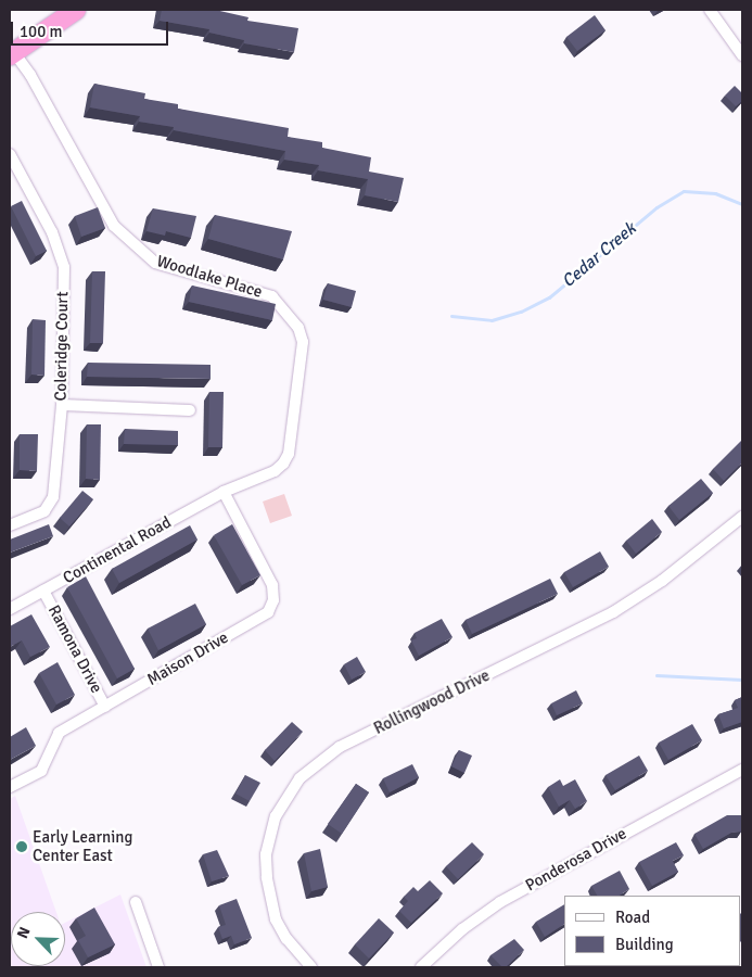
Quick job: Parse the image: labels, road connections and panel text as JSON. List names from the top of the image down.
{
  "streets": {
    "street": [
      "Woodlake Place",
      "Coleridge Court",
      "Continental Road",
      "Ramona Drive",
      "Maison Drive",
      "Rollingwood Drive",
      "Ponderosa Drive"
    ]
  },
  "crossings": [
    ["Woodlake Place", "Continental Road"],
    ["Woodlake Place", "Maison Drive"],
    ["Continental Road", "Ramona Drive"],
    ["Continental Road", "Maison Drive"],
    ["Ramona Drive", "Maison Drive"]
  ],
  "water": ["Cedar Creek"],
  "places": ["Early Learning Center East"],
  "legend": ["Road", "Building"],
  "scale_bar": "100 m",
  "north": "top left"
}
